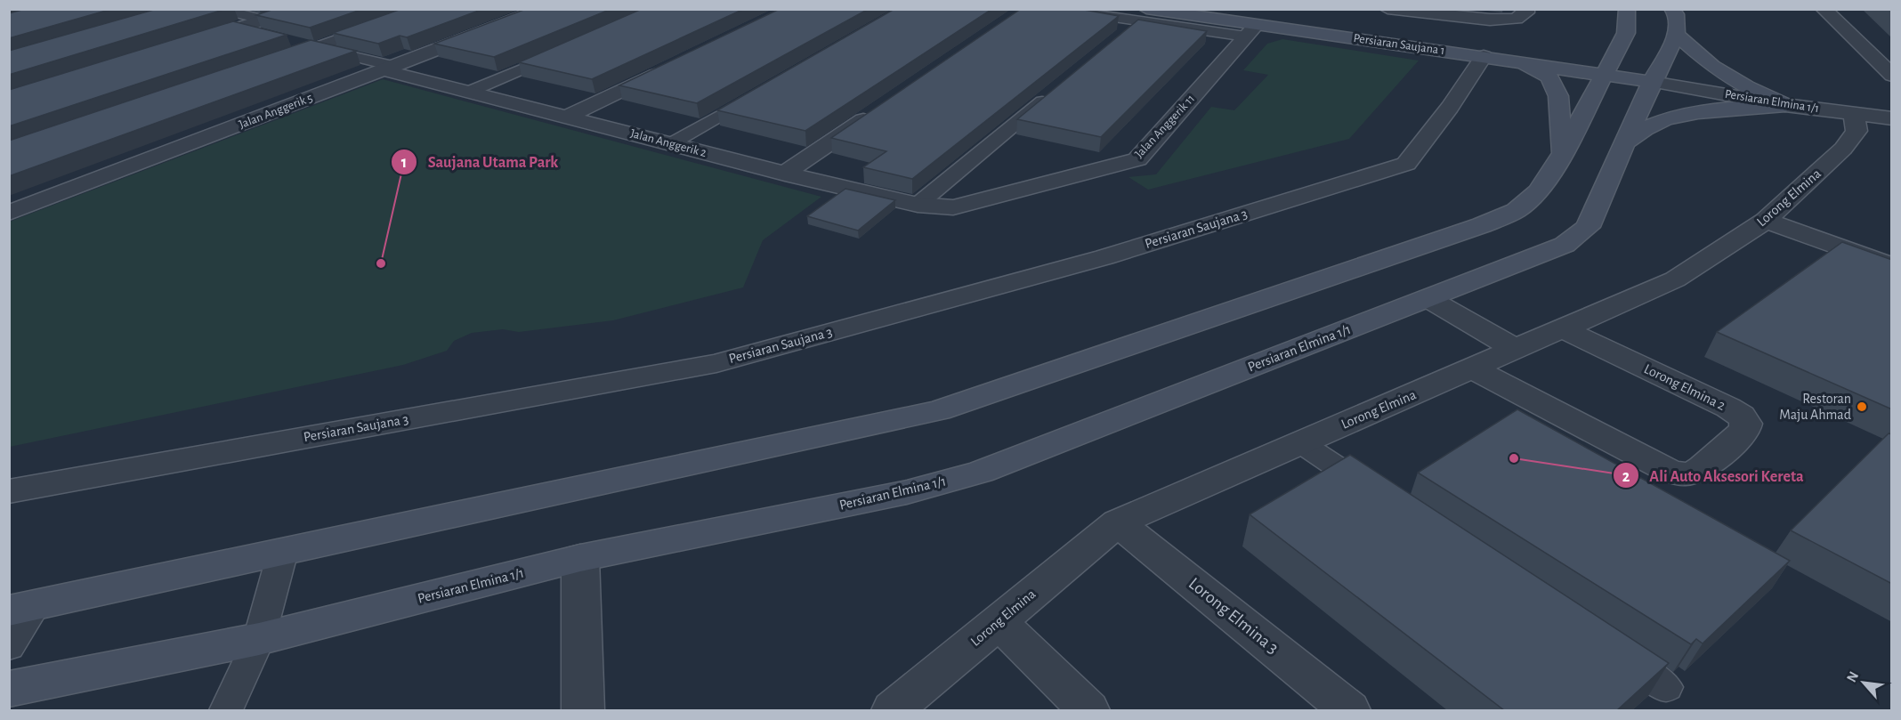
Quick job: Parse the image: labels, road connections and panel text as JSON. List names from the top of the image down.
{
  "streets": {
    "main road": ["Persiaran Saujana 1", "Persiaran Elmina 1/1"],
    "street": [
      "Jalan Anggerik 5",
      "Jalan Anggerik 11",
      "Jalan Anggerik 2",
      "Lorong Elmina",
      "Persiaran Saujana 3",
      "Lorong Elmina 2",
      "Lorong Elmina 3"
    ]
  },
  "crossings": [
    ["Persiaran Saujana 1", "Persiaran Elmina 1/1"],
    ["Persiaran Saujana 1", "Jalan Anggerik 11"],
    ["Persiaran Saujana 1", "Persiaran Saujana 3"],
    ["Persiaran Elmina 1/1", "Lorong Elmina"],
    ["Jalan Anggerik 5", "Jalan Anggerik 2"],
    ["Jalan Anggerik 11", "Jalan Anggerik 2"],
    ["Lorong Elmina", "Lorong Elmina 2"],
    ["Lorong Elmina", "Lorong Elmina 3"]
  ],
  "places": ["Saujana Utama Park", "Restoran Maju Ahmad", "Ali Auto Aksesori Kereta"],
  "north": "top left"
}
